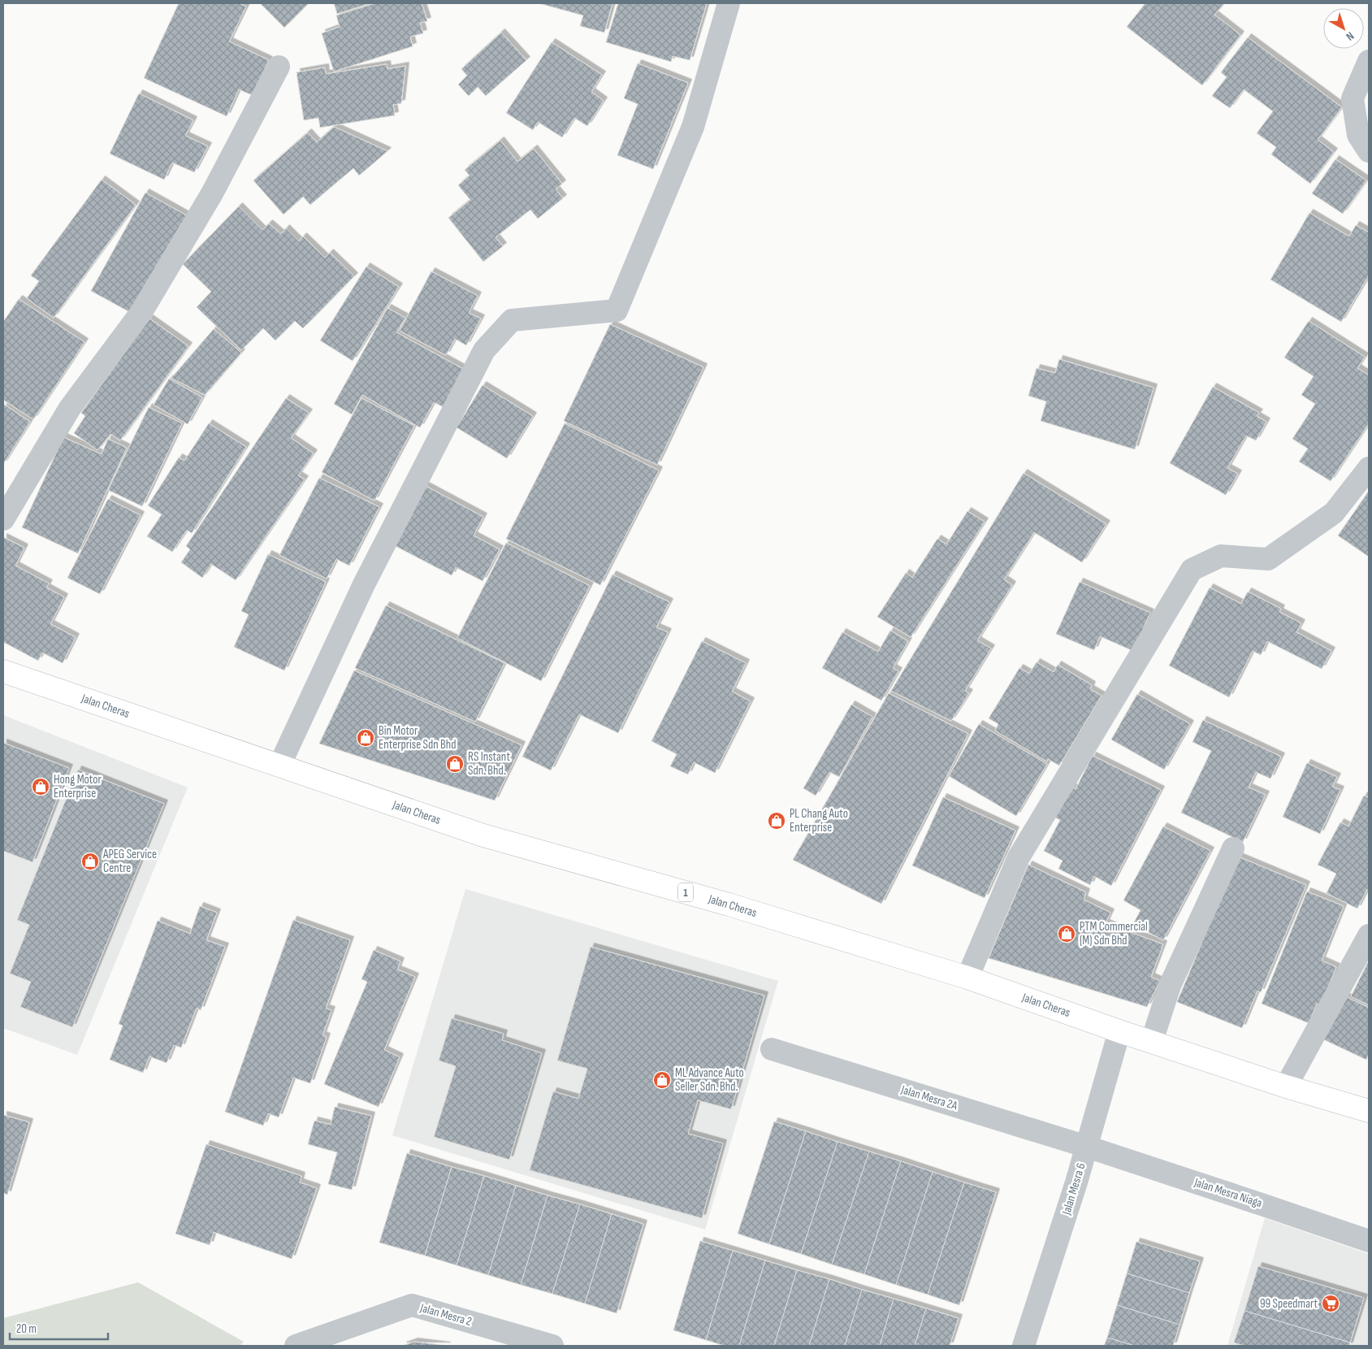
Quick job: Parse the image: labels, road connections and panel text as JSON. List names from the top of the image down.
{
  "streets": {
    "main road": ["Jalan Cheras", "1"],
    "street": [
      "Jalan Mesra 2A",
      "Jalan Mesra 6",
      "Jalan Mesra Niaga",
      "Jalan Mesra 2"
    ]
  },
  "crossings": [
    ["Jalan Cheras", "Jalan Mesra 6"],
    ["Jalan Mesra 2A", "Jalan Mesra 6"],
    ["Jalan Mesra 2A", "Jalan Mesra Niaga"],
    ["Jalan Mesra 6", "Jalan Mesra Niaga"]
  ],
  "places": {
    "shop": [
      "Bin Motor Enterprise Sdn Bhd",
      "RS Instant Sdn. Bhd.",
      "Hong Motor Enterprise",
      "PL Chang Auto Enterprise",
      "APEG Service Centre",
      "PTM Commercial (M) Sdn Bhd",
      "ML Advance Auto Seller Sdn. Bhd."
    ],
    "supermarket": ["99 Speedmart"]
  },
  "scale_bar": "20 m",
  "north": "bottom right"
}
